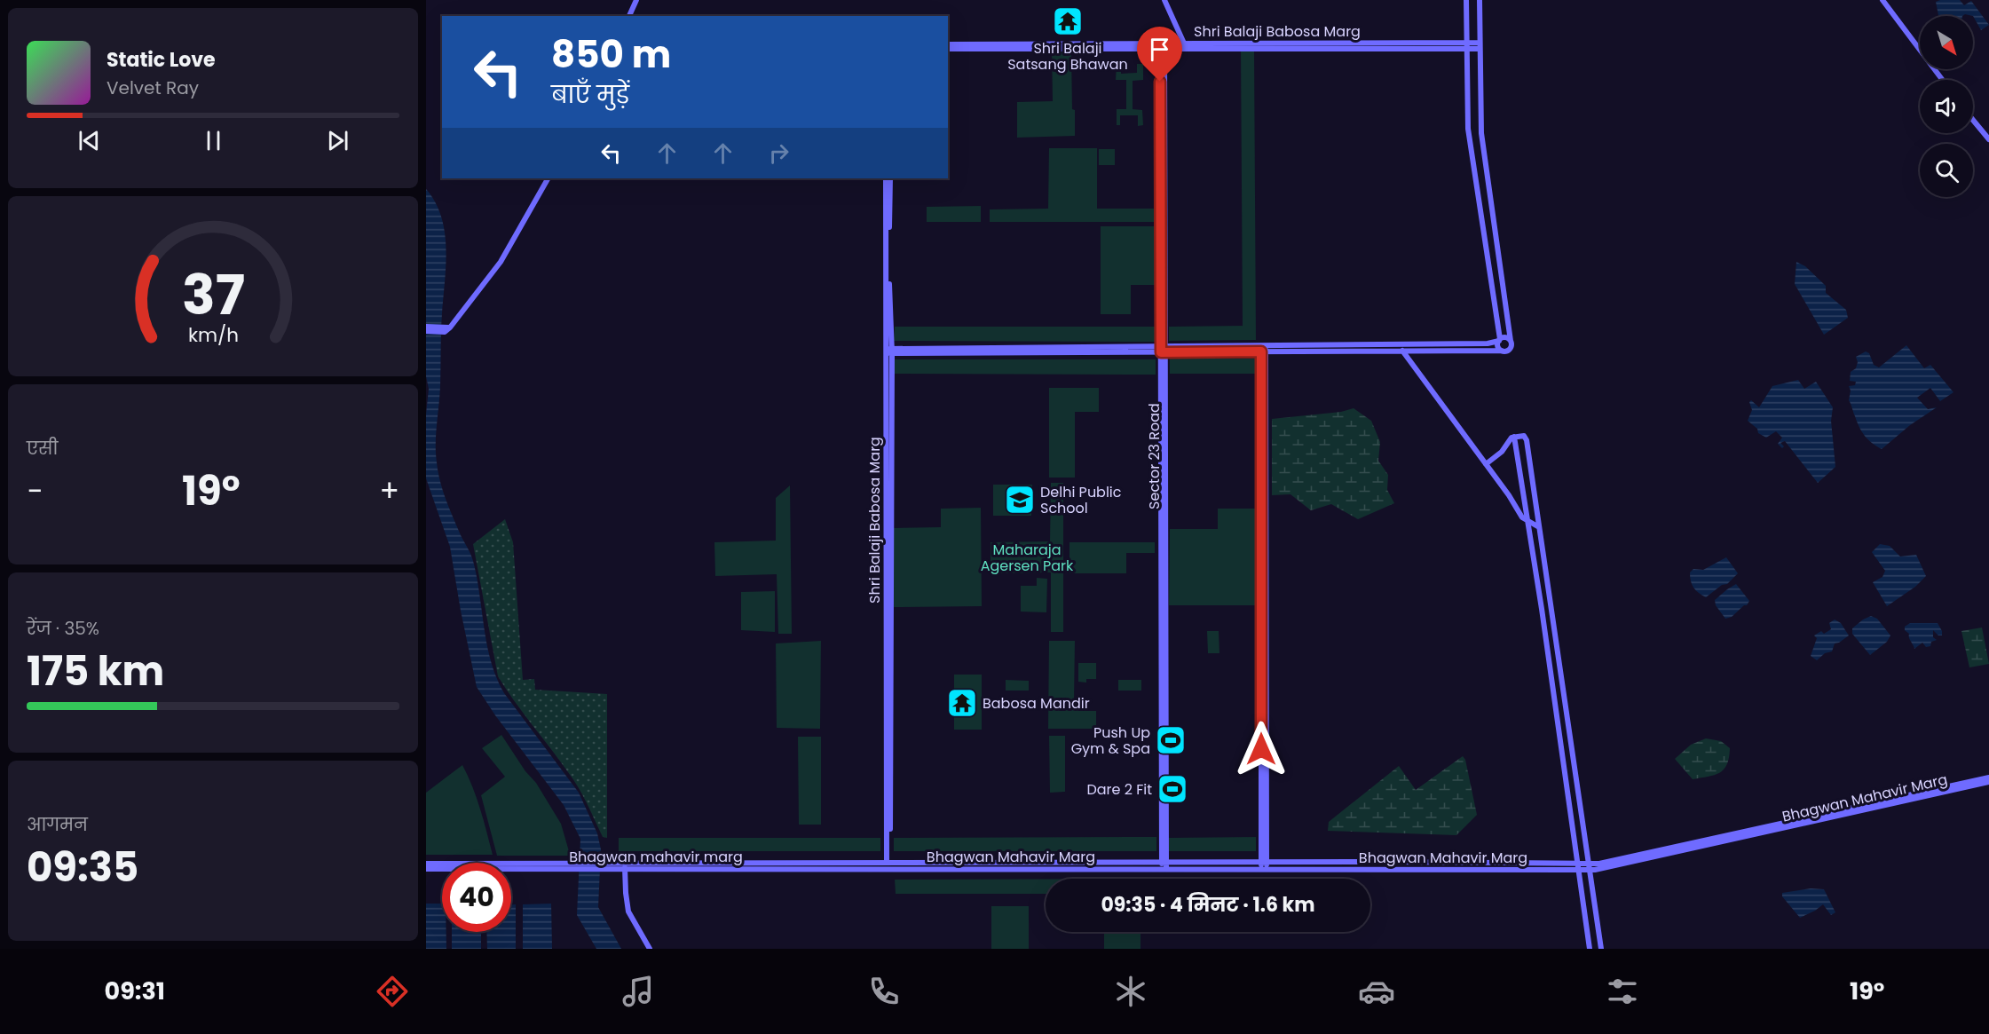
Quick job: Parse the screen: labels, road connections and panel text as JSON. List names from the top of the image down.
{
  "streets": {
    "street": [
      "Shri Balaji Babosa Marg",
      "Sector 23 Road",
      "Bhagwan Mahavir Marg",
      "Bhagwan mahavir marg"
    ]
  },
  "crossings": [
    ["Shri Balaji Babosa Marg", "Sector 23 Road"],
    ["Shri Balaji Babosa Marg", "Bhagwan Mahavir Marg"],
    ["Shri Balaji Babosa Marg", "Bhagwan mahavir marg"],
    ["Sector 23 Road", "Bhagwan Mahavir Marg"],
    ["Bhagwan Mahavir Marg", "Bhagwan mahavir marg"]
  ],
  "parks": ["Maharaja Agersen Park"],
  "places": {
    "temple": ["Shri Balaji Satsang Bhawan", "Babosa Mandir"],
    "school or university": ["Delhi Public School"],
    "sports": ["Push Up Gym & Spa", "Dare 2 Fit"]
  },
  "north": "bottom right",
  "page": {
    "turn": ["850 m", "बाएँ मुड़ें"],
    "song": ["Static Love", "Velvet Ray"],
    "tile": [
      "एसी",
      ["रेंज · 35%", "175 km"],
      ["आगमन", "09:35"]
    ],
    "heat": ["−", "19°", "+"],
    "limit": "40",
    "trip": "09:35 · 4 मिनट · 1.6 km",
    "tabs": ["09:31", "19°"],
    "gauge": ["37", "km/h"]
  }
}
